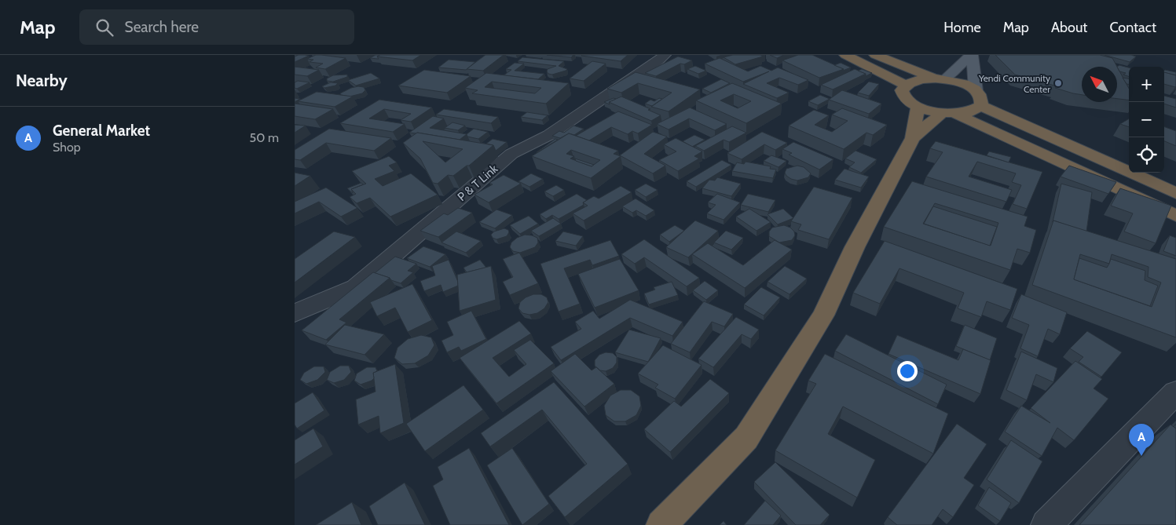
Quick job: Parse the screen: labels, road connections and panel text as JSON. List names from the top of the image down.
{
  "streets": {
    "street": ["P & T Link"]
  },
  "places": ["Yendi Community Center"],
  "north": "top left",
  "page": {
    "header": "Map",
    "search": "Search here",
    "nav": [
      "Home",
      "Map",
      "About",
      "Contact"
    ],
    "heading": "Nearby",
    "map_buttons": ["+", "−"],
    "list": [
      {
        "mark": "A",
        "name": "General Market",
        "note": "Shop",
        "value": "50 m"
      }
    ],
    "pins": "A"
  }
}
